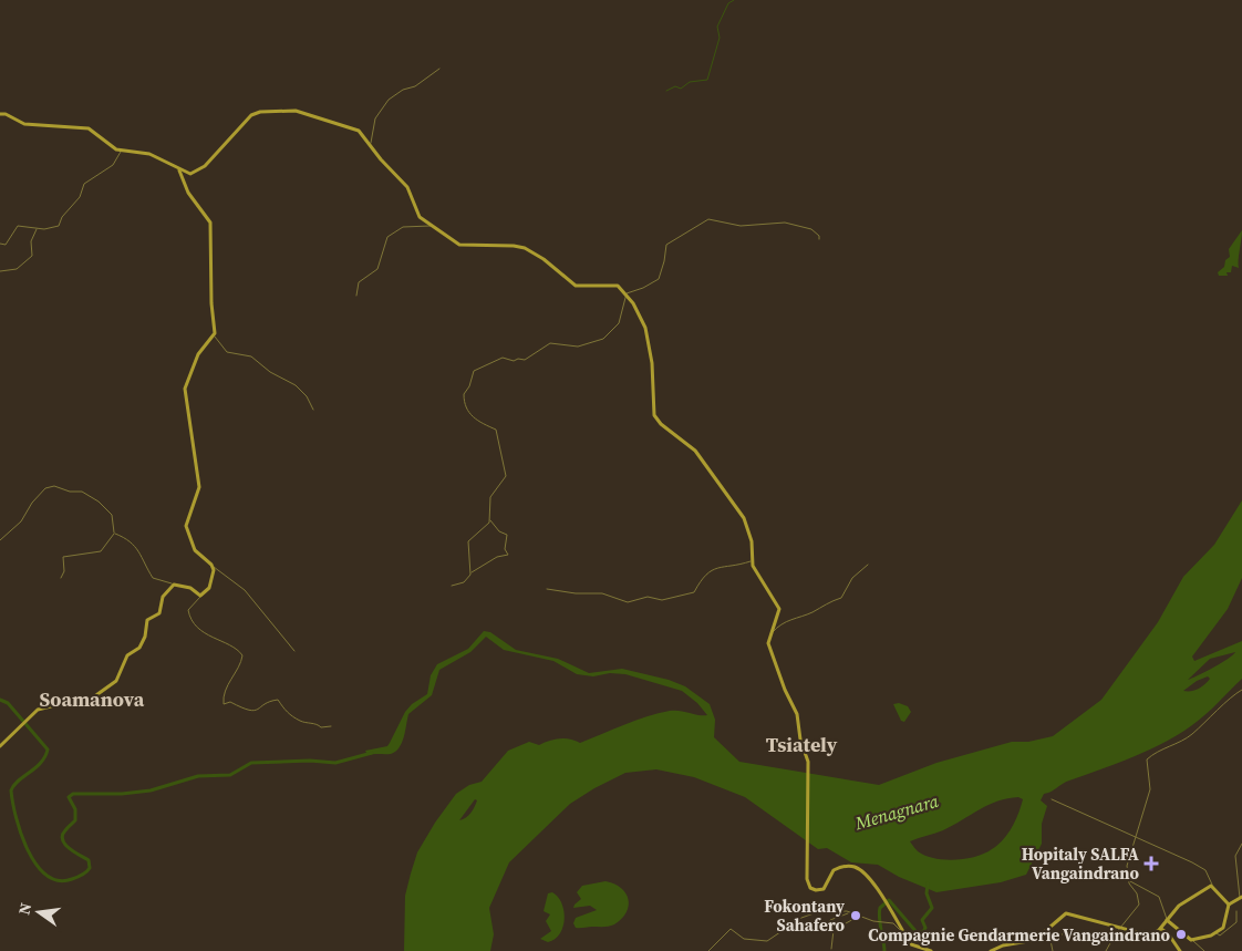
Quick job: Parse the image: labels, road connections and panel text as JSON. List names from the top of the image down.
{
  "districts": ["Soamanova", "Tsiately"],
  "water": ["Menagnara"],
  "places": {
    "health": ["Hopitaly SALFA Vangaindrano"],
    "other": ["Fokontany Sahafero", "Compagnie Gendarmerie Vangaindrano"]
  },
  "north": "left"
}
